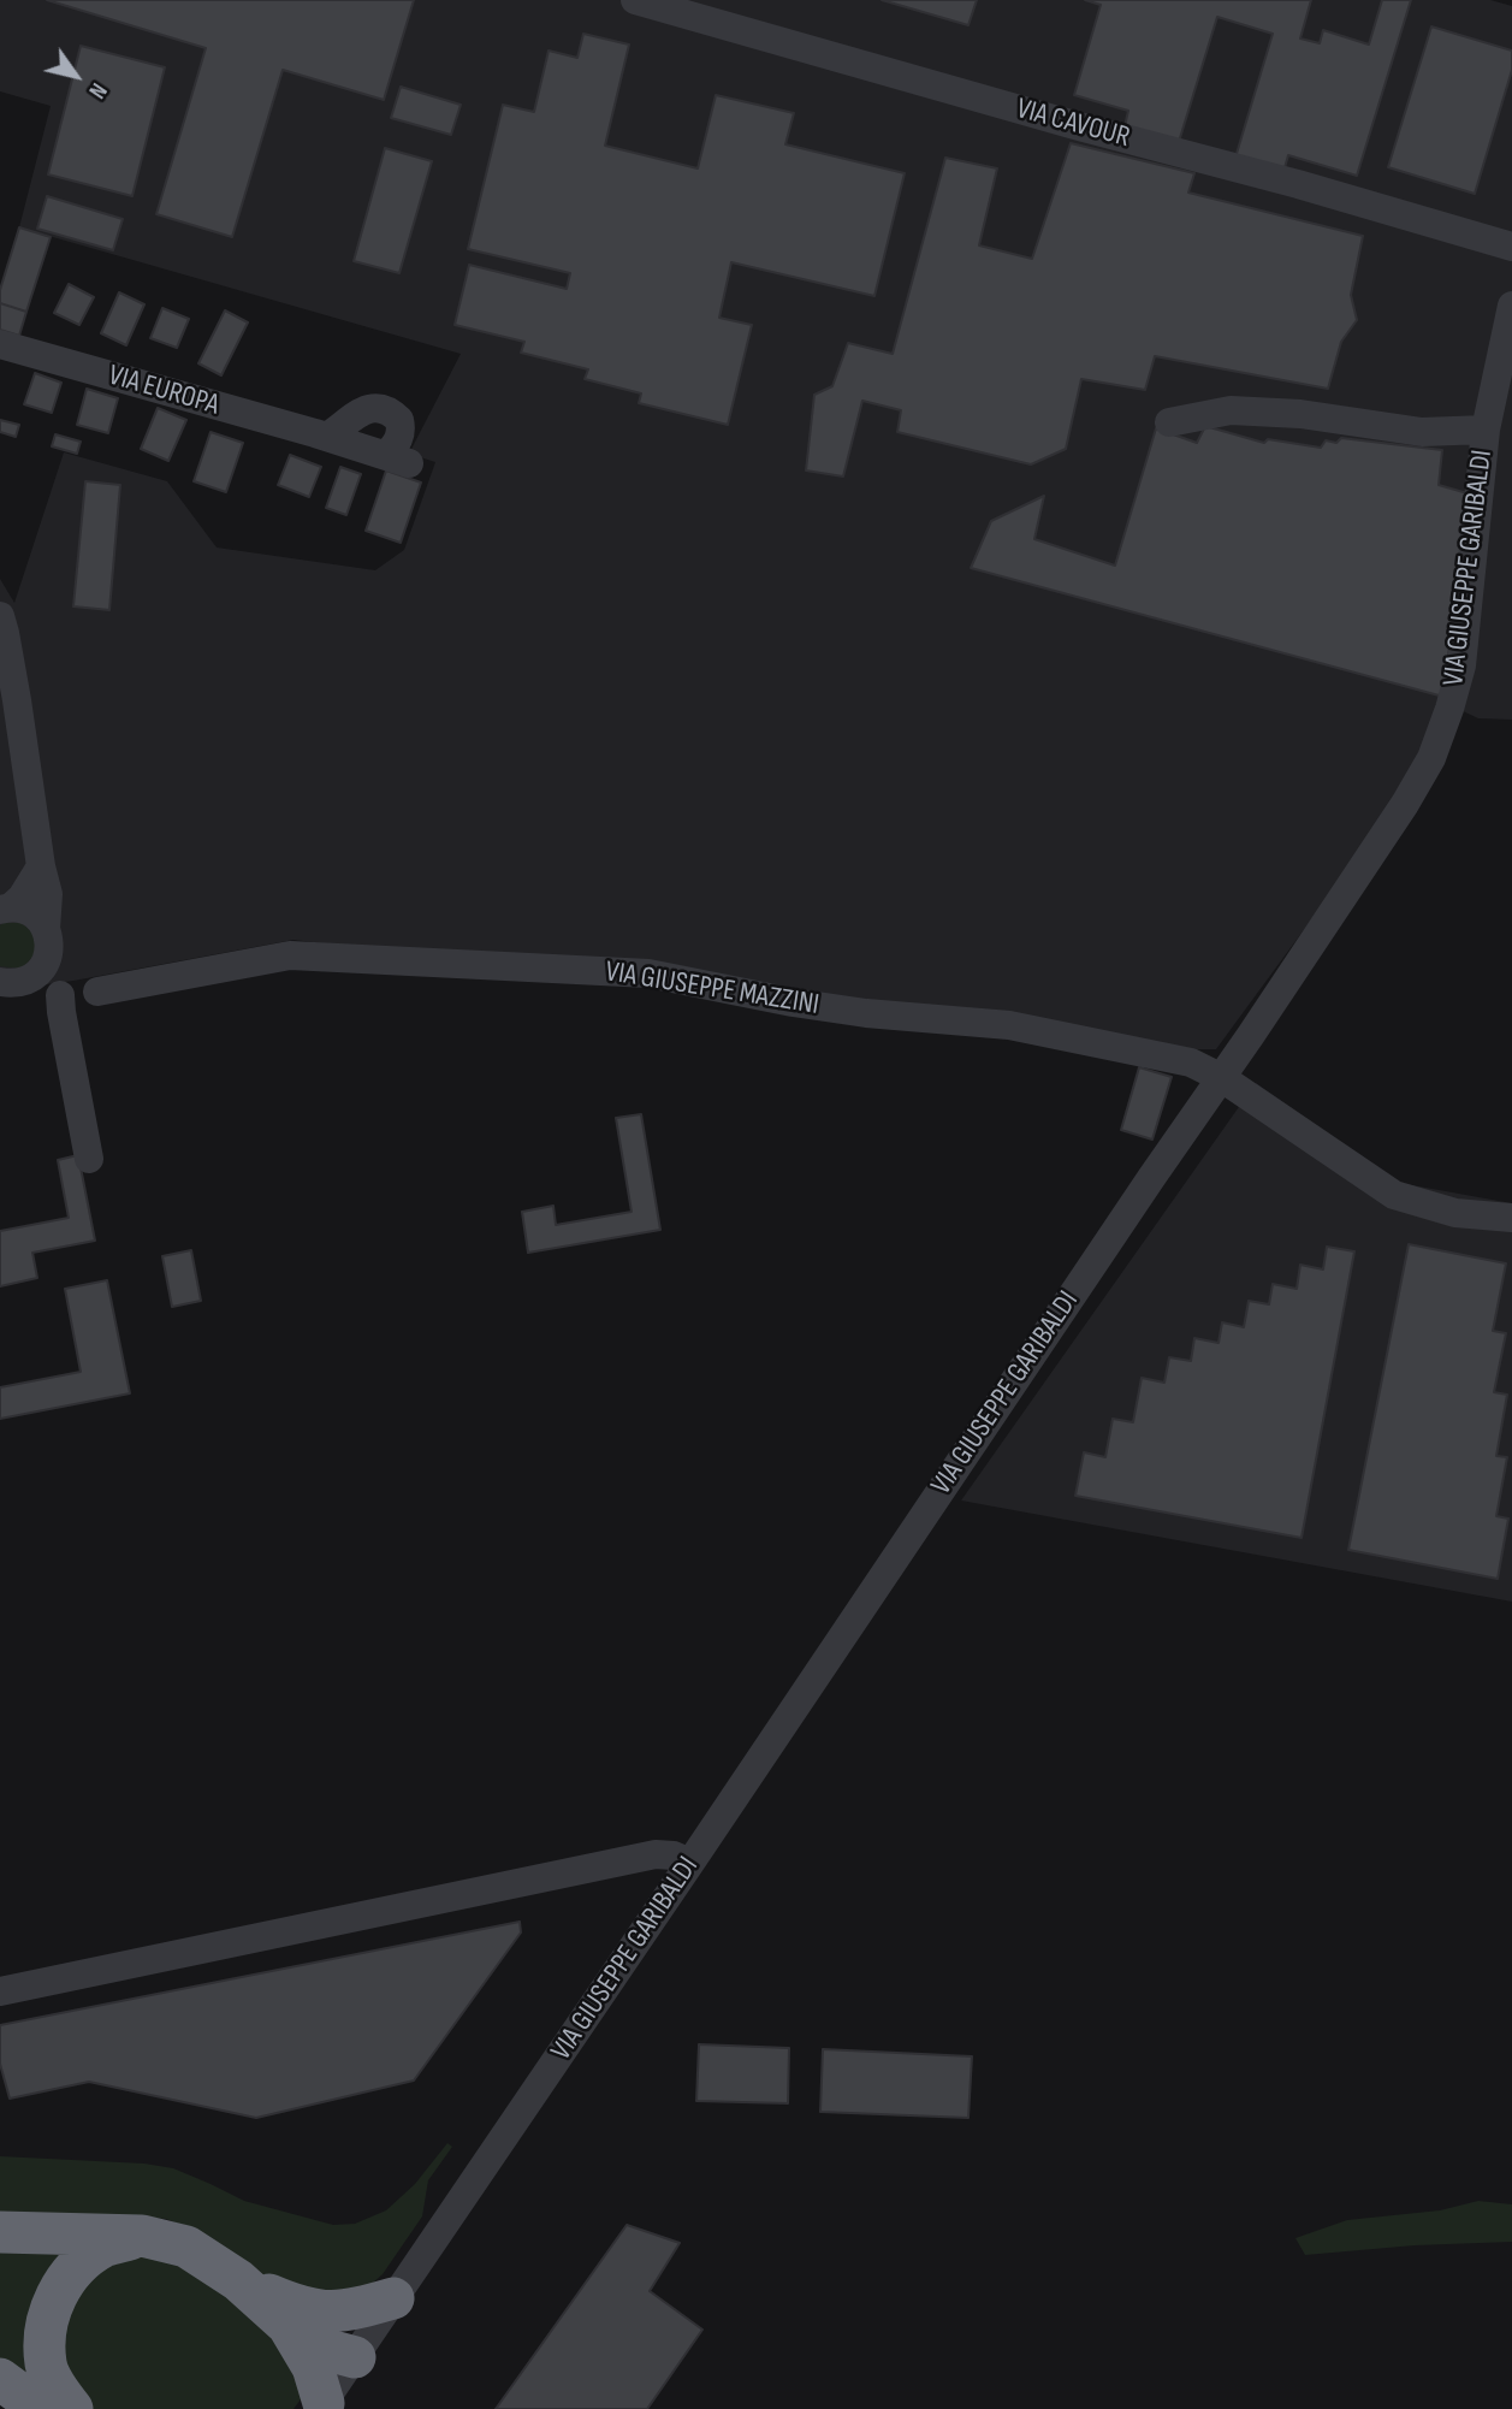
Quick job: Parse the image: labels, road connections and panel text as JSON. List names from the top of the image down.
{
  "streets": {
    "street": [
      "VIA CAVOUR",
      "VIA EUROPA",
      "VIA GIUSEPPE GARIBALDI",
      "VIA GIUSEPPE MAZZINI"
    ]
  },
  "crossings": [
    ["VIA GIUSEPPE GARIBALDI", "VIA GIUSEPPE MAZZINI"]
  ],
  "north": "bottom right"
}
